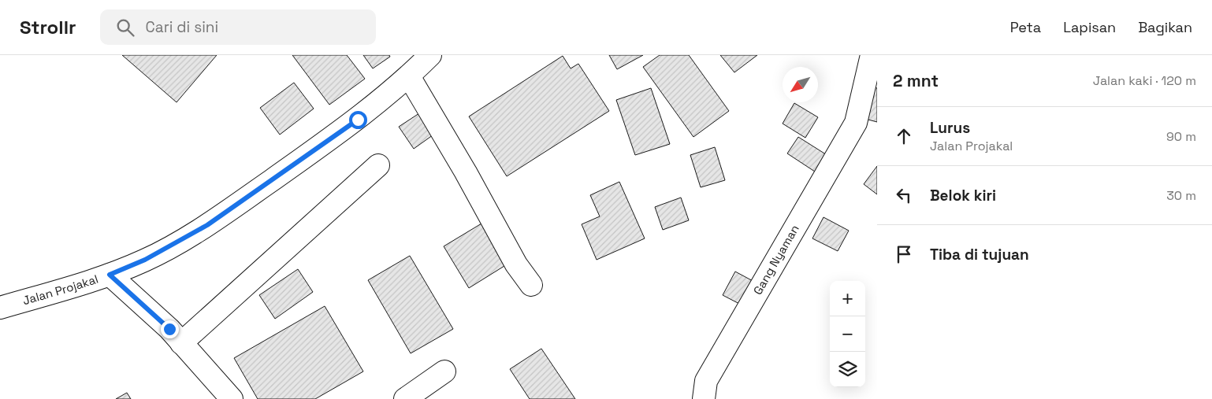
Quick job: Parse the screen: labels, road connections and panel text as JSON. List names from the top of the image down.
{
  "streets": {
    "street": ["Gang Nyaman", "Jalan Projakal"]
  },
  "north": "bottom left",
  "page": {
    "header": "Strollr",
    "search": "Cari di sini",
    "nav": ["Peta", "Lapisan", "Bagikan"],
    "heading": ["2 mnt", "Jalan kaki · 120 m"],
    "list": [
      ["Lurus", "Jalan Projakal", "90 m"],
      ["Belok kiri", "30 m"],
      "Tiba di tujuan"
    ],
    "map_buttons": ["+", "−"]
  }
}
